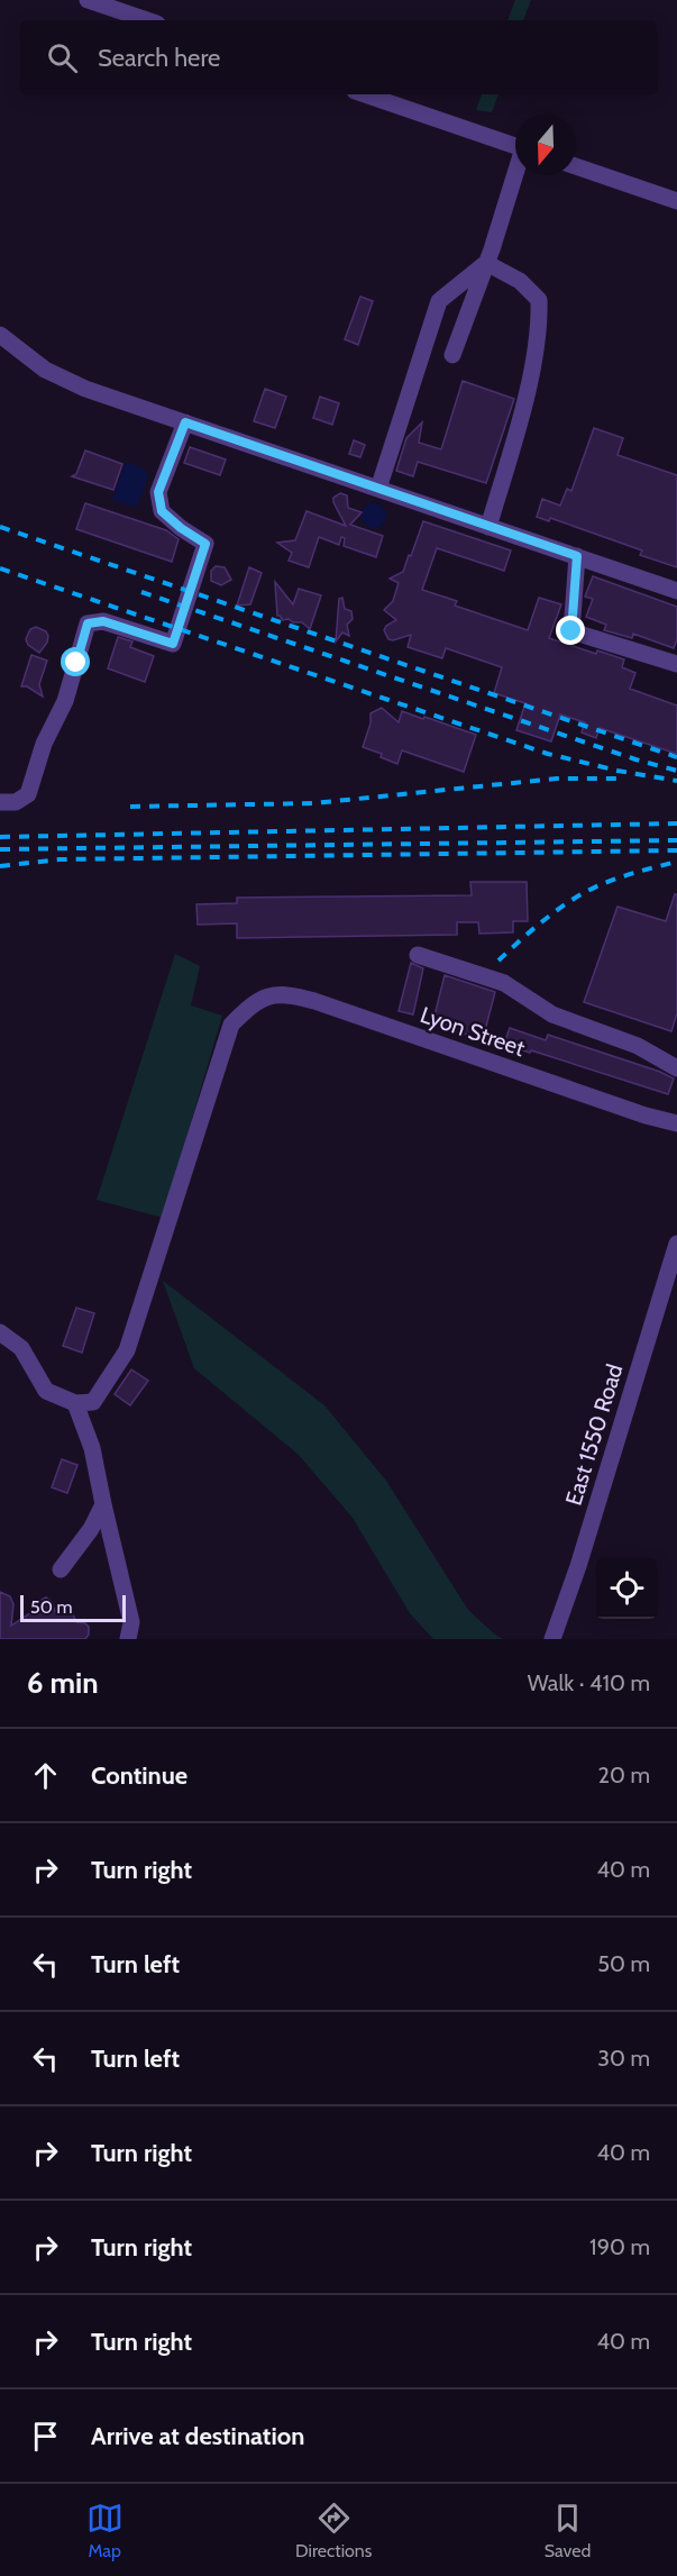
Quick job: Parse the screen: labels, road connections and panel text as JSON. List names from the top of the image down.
{
  "streets": {
    "street": ["Lyon Street", "East 1550 Road"]
  },
  "scale_bar": "50 m",
  "north": "bottom",
  "page": {
    "search": "Search here",
    "scale": "50 m",
    "heading": ["6 min", "Walk · 410 m"],
    "list": [
      ["Continue", "20 m"],
      ["Turn right", "40 m"],
      ["Turn left", "50 m"],
      ["Turn left", "30 m"],
      ["Turn right", "40 m"],
      ["Turn right", "190 m"],
      ["Turn right", "40 m"],
      "Arrive at destination"
    ],
    "nav": ["Map", "Directions", "Saved"]
  }
}
